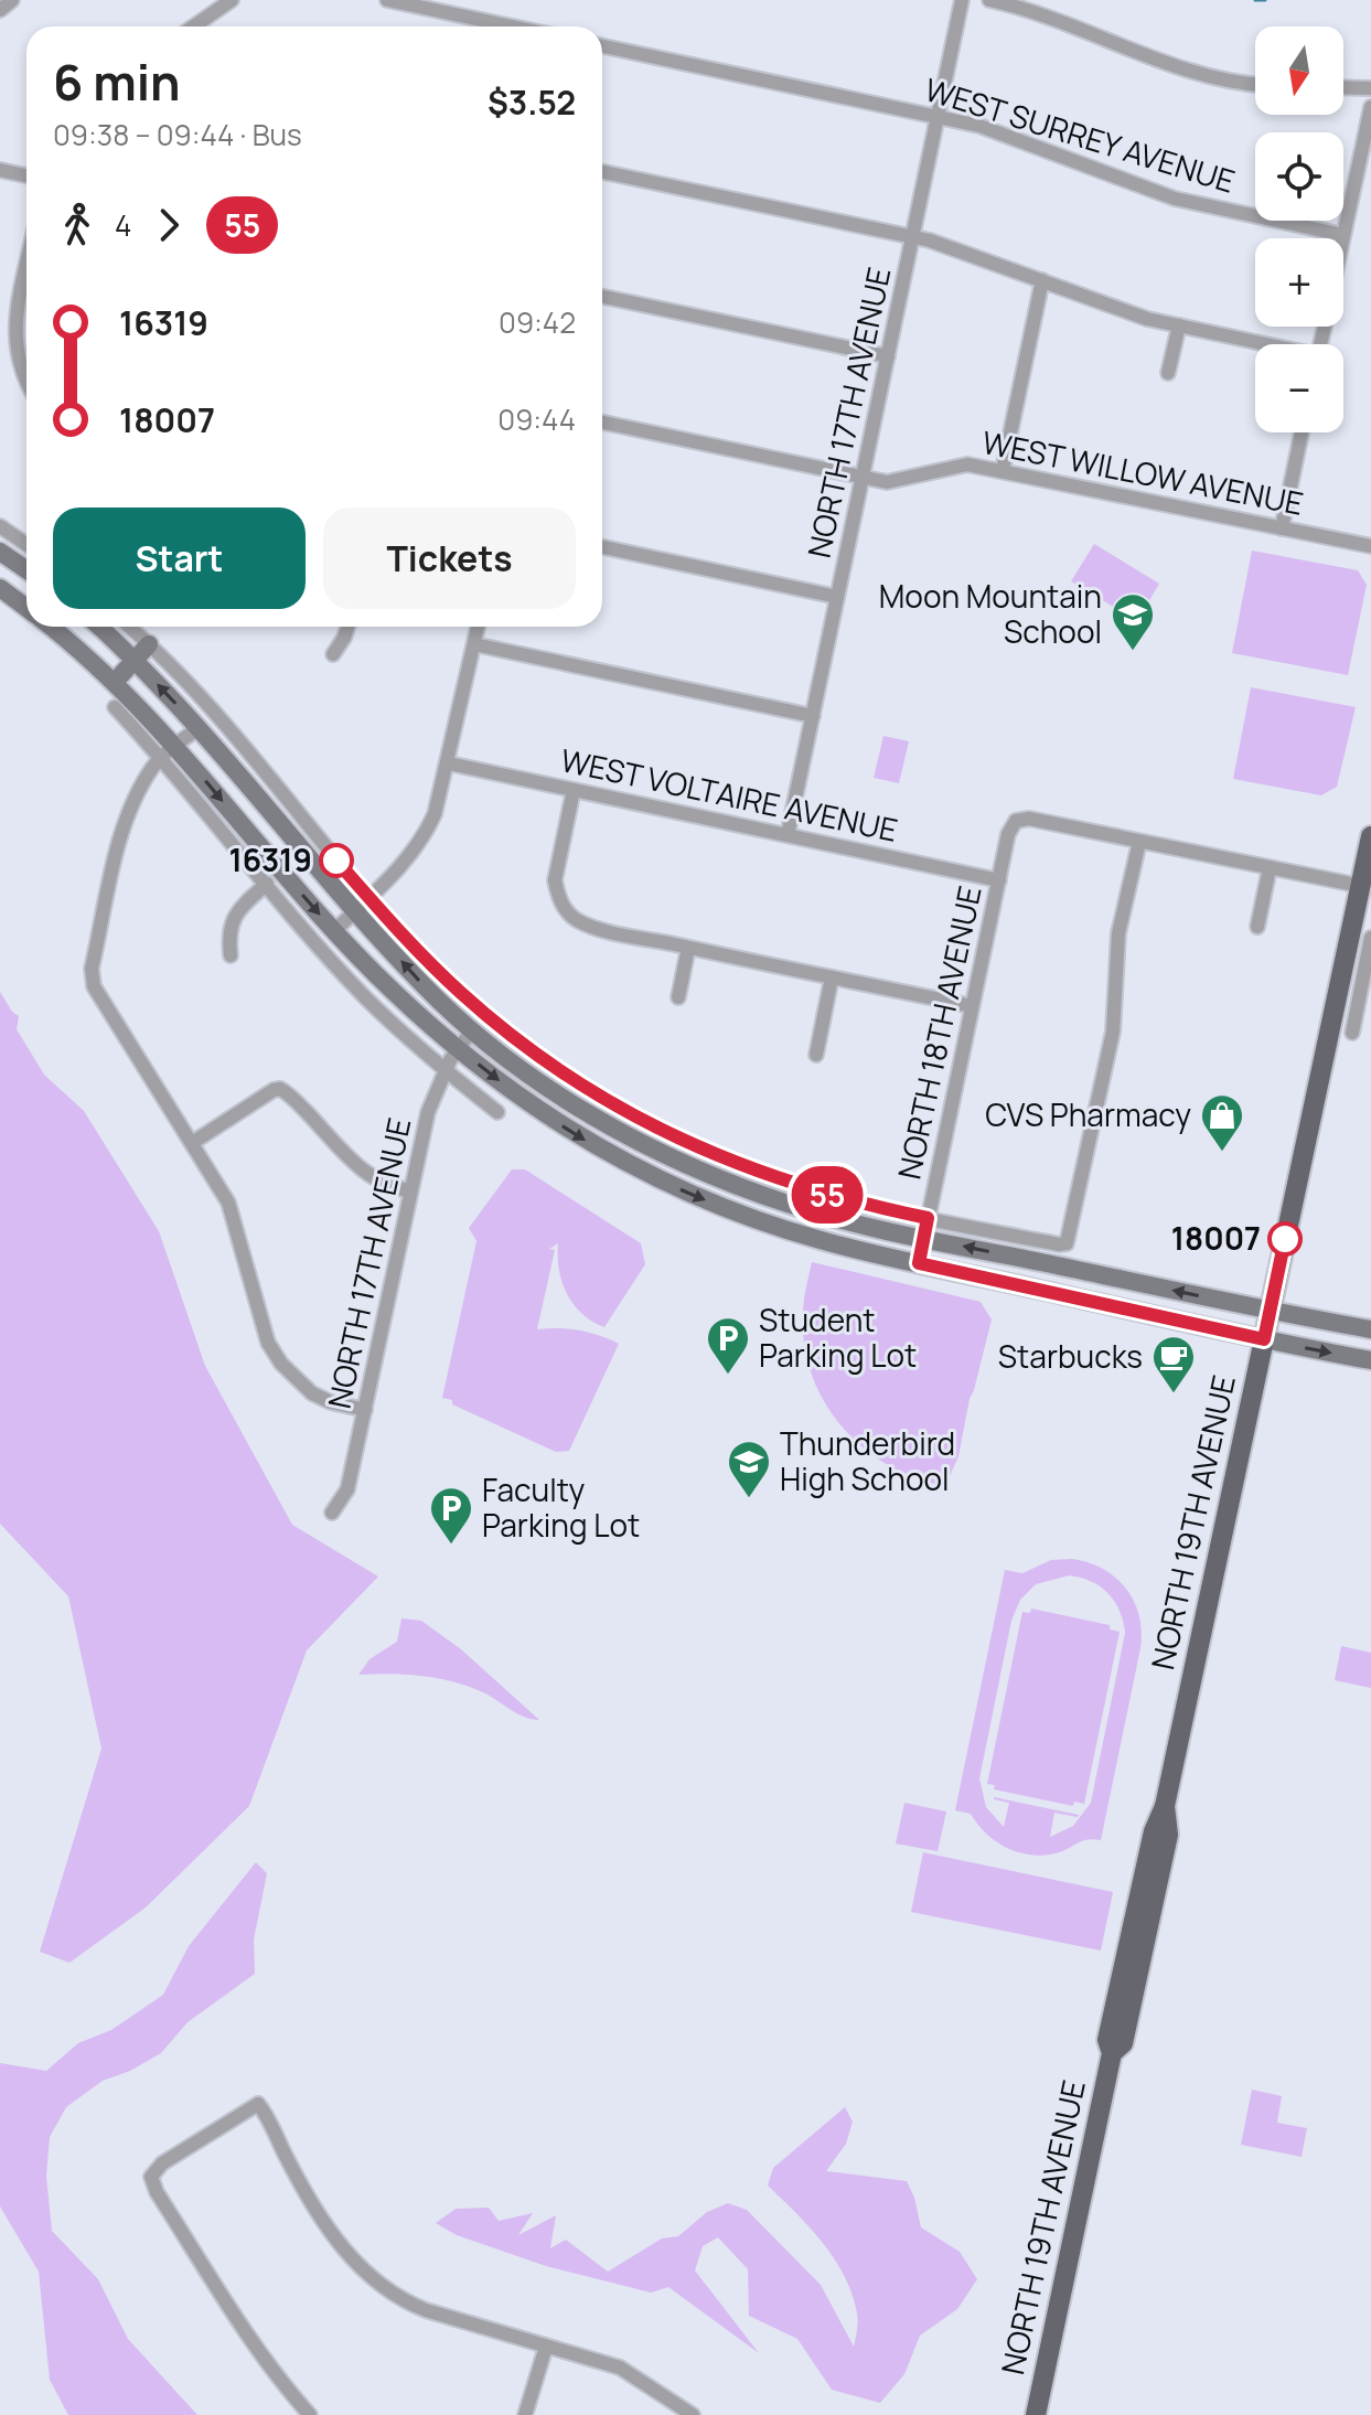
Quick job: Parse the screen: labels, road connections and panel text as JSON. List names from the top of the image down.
{
  "streets": {
    "main road": ["NORTH 19TH AVENUE"],
    "street": [
      "WEST SURREY AVENUE",
      "NORTH 17TH AVENUE",
      "WEST WILLOW AVENUE",
      "WEST VOLTAIRE AVENUE",
      "NORTH 18TH AVENUE"
    ]
  },
  "crossings": [
    ["WEST SURREY AVENUE", "NORTH 17TH AVENUE"],
    ["NORTH 17TH AVENUE", "WEST WILLOW AVENUE"],
    ["NORTH 17TH AVENUE", "WEST VOLTAIRE AVENUE"],
    ["WEST VOLTAIRE AVENUE", "NORTH 18TH AVENUE"]
  ],
  "places": {
    "school or university": ["Moon Mountain School", "Thunderbird High School"],
    "other": ["16319", "18007"],
    "shop": ["CVS Pharmacy"],
    "parking": ["Student Parking Lot", "Faculty Parking Lot"],
    "cafe": ["Starbucks"]
  },
  "lines": ["bus line 55"],
  "north": "bottom",
  "page": {
    "on_map": "55",
    "map_buttons": ["+", "−"],
    "heading": ["6 min", "09:38 – 09:44 · Bus", "$3.52"],
    "legs": ["4", "55"],
    "list": [
      {
        "name": "16319",
        "value": "09:42"
      },
      {
        "name": "18007",
        "value": "09:44"
      }
    ],
    "buttons": ["Start", "Tickets"]
  }
}
